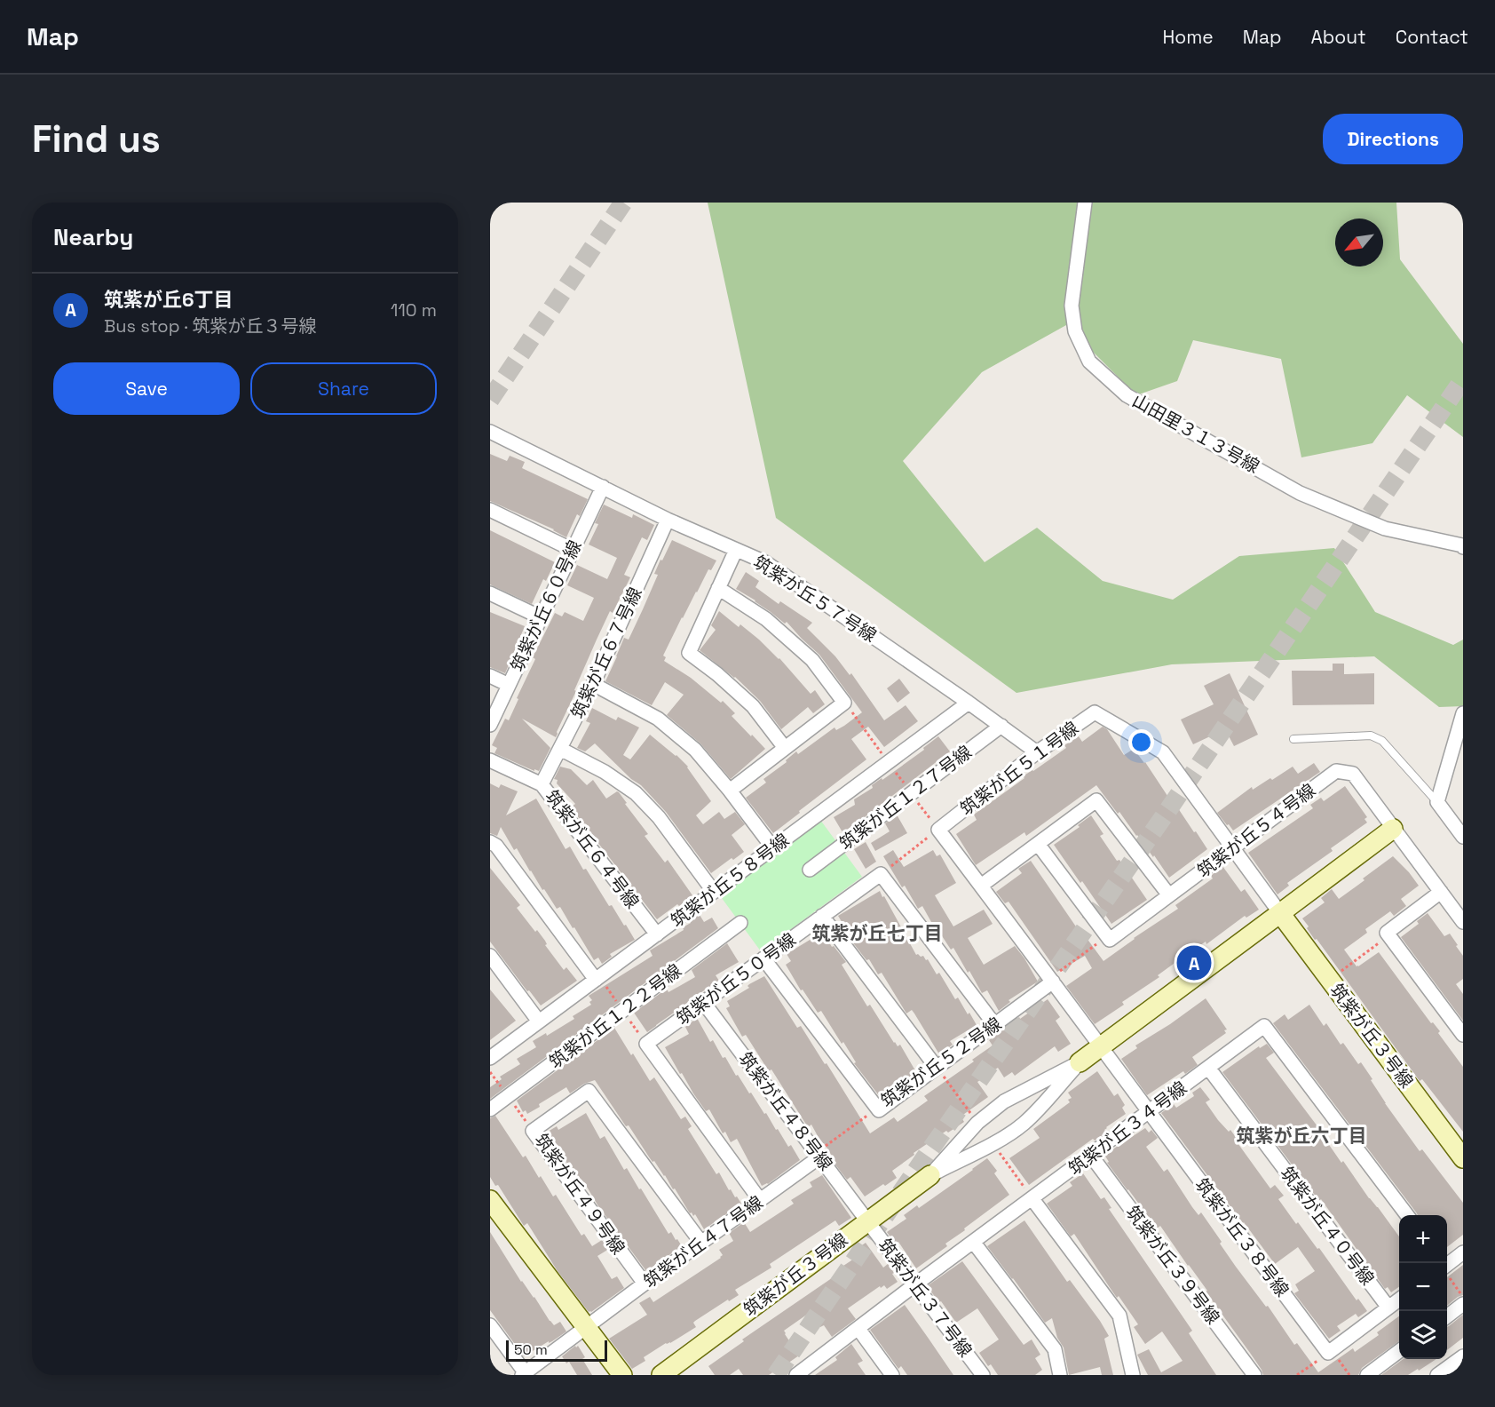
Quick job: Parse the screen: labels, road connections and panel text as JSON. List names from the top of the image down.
{
  "streets": {
    "street": [
      "山田里３１３号線",
      "筑紫が丘５７号線",
      "筑紫が丘６０号線",
      "筑紫が丘６７号線",
      "筑紫が丘５１号線",
      "筑紫が丘１２７号線",
      "筑紫が丘５４号線",
      "筑紫が丘６４号線",
      "筑紫が丘５８号線",
      "筑紫が丘５０号線",
      "筑紫が丘１２２号線",
      "筑紫が丘３号線",
      "筑紫が丘５２号線",
      "筑紫が丘４８号線",
      "筑紫が丘３４号線",
      "筑紫が丘４９号線",
      "筑紫が丘４０号線",
      "筑紫が丘３８号線",
      "筑紫が丘４７号線",
      "筑紫が丘３９号線",
      "筑紫が丘３７号線"
    ]
  },
  "crossings": [
    ["筑紫が丘５７号線", "筑紫が丘６０号線"],
    ["筑紫が丘５７号線", "筑紫が丘６７号線"],
    ["筑紫が丘５７号線", "筑紫が丘５１号線"],
    ["筑紫が丘５７号線", "筑紫が丘１２７号線"],
    ["筑紫が丘５７号線", "筑紫が丘５８号線"],
    ["筑紫が丘６７号線", "筑紫が丘６４号線"],
    ["筑紫が丘５１号線", "筑紫が丘５４号線"],
    ["筑紫が丘５１号線", "筑紫が丘３号線"],
    ["筑紫が丘５４号線", "筑紫が丘３号線"],
    ["筑紫が丘６４号線", "筑紫が丘５８号線"],
    ["筑紫が丘５０号線", "筑紫が丘５２号線"],
    ["筑紫が丘５０号線", "筑紫が丘４８号線"],
    ["筑紫が丘５０号線", "筑紫が丘４７号線"],
    ["筑紫が丘３号線", "筑紫が丘４８号線"],
    ["筑紫が丘３号線", "筑紫が丘３８号線"],
    ["筑紫が丘３号線", "筑紫が丘３７号線"],
    ["筑紫が丘４８号線", "筑紫が丘４７号線"],
    ["筑紫が丘４８号線", "筑紫が丘３７号線"],
    ["筑紫が丘３４号線", "筑紫が丘４０号線"],
    ["筑紫が丘３４号線", "筑紫が丘３８号線"],
    ["筑紫が丘３４号線", "筑紫が丘３９号線"],
    ["筑紫が丘３４号線", "筑紫が丘３７号線"],
    ["筑紫が丘４９号線", "筑紫が丘４７号線"]
  ],
  "districts": ["筑紫が丘七丁目", "筑紫が丘六丁目"],
  "scale_bar": "50 m",
  "north": "bottom left",
  "page": {
    "header": "Map",
    "nav": [
      "Home",
      "Map",
      "About",
      "Contact"
    ],
    "buttons": [
      "Directions",
      ["Save", "Share"]
    ],
    "title": "Find us",
    "heading": "Nearby",
    "list": [
      {
        "mark": "A",
        "name": "筑紫が丘6丁目",
        "note": "Bus stop · 筑紫が丘３号線",
        "value": "110 m"
      }
    ],
    "pins": "A",
    "map_buttons": ["+", "−"],
    "scale": "50 m"
  }
}
